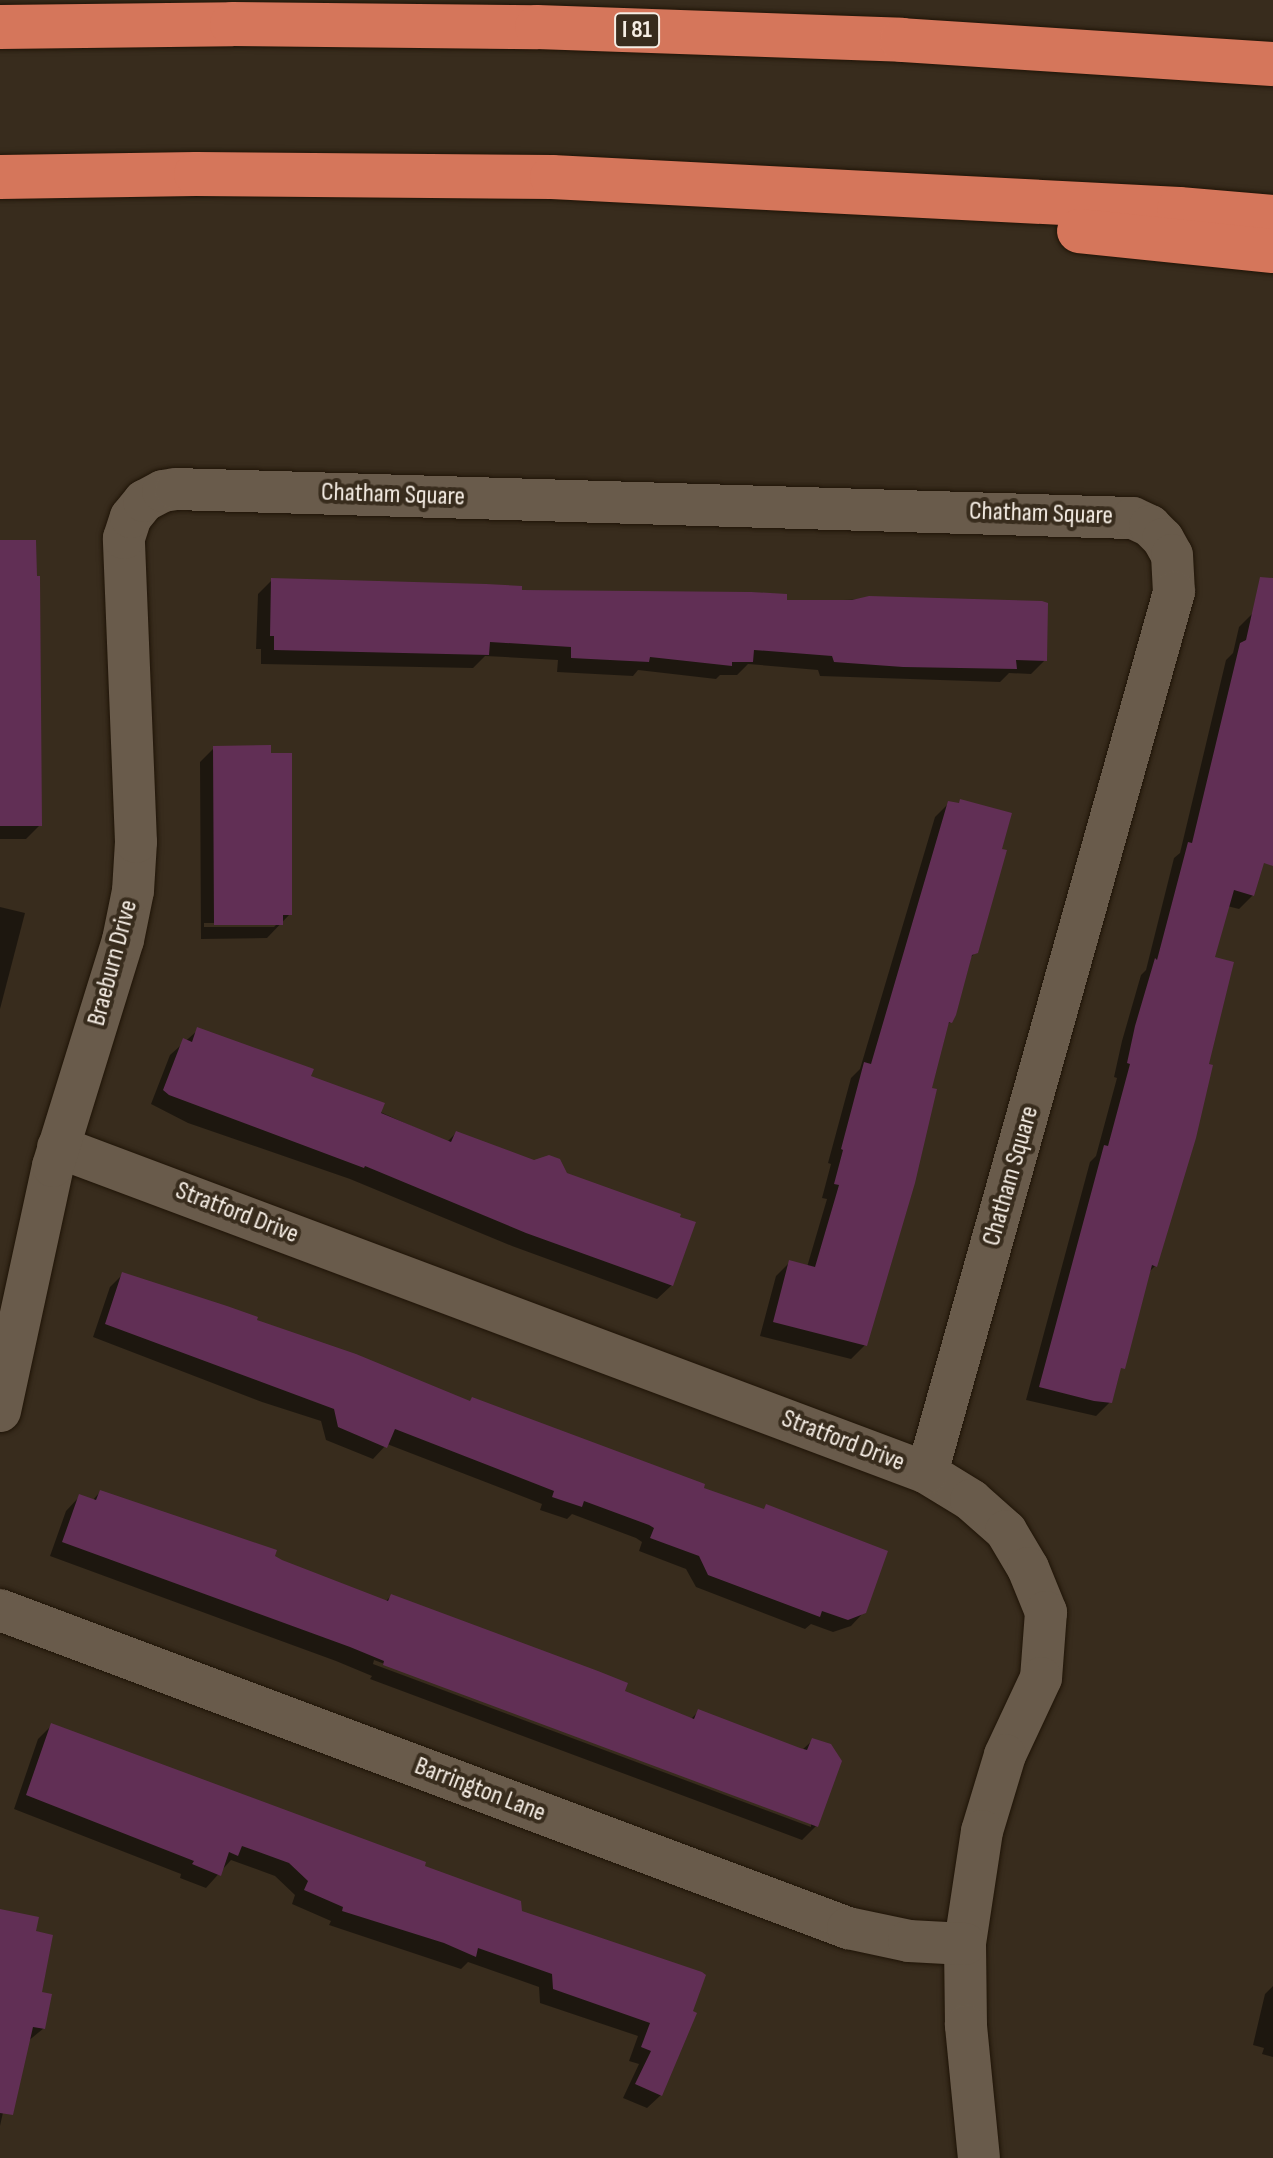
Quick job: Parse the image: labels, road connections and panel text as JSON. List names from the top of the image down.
{
  "streets": {
    "highway": ["I 81"],
    "street": [
      "Chatham Square",
      "Braeburn Drive",
      "Stratford Drive",
      "Barrington Lane"
    ]
  },
  "crossings": [
    ["Chatham Square", "Braeburn Drive"],
    ["Chatham Square", "Stratford Drive"],
    ["Braeburn Drive", "Stratford Drive"],
    ["Stratford Drive", "Barrington Lane"]
  ]
}
